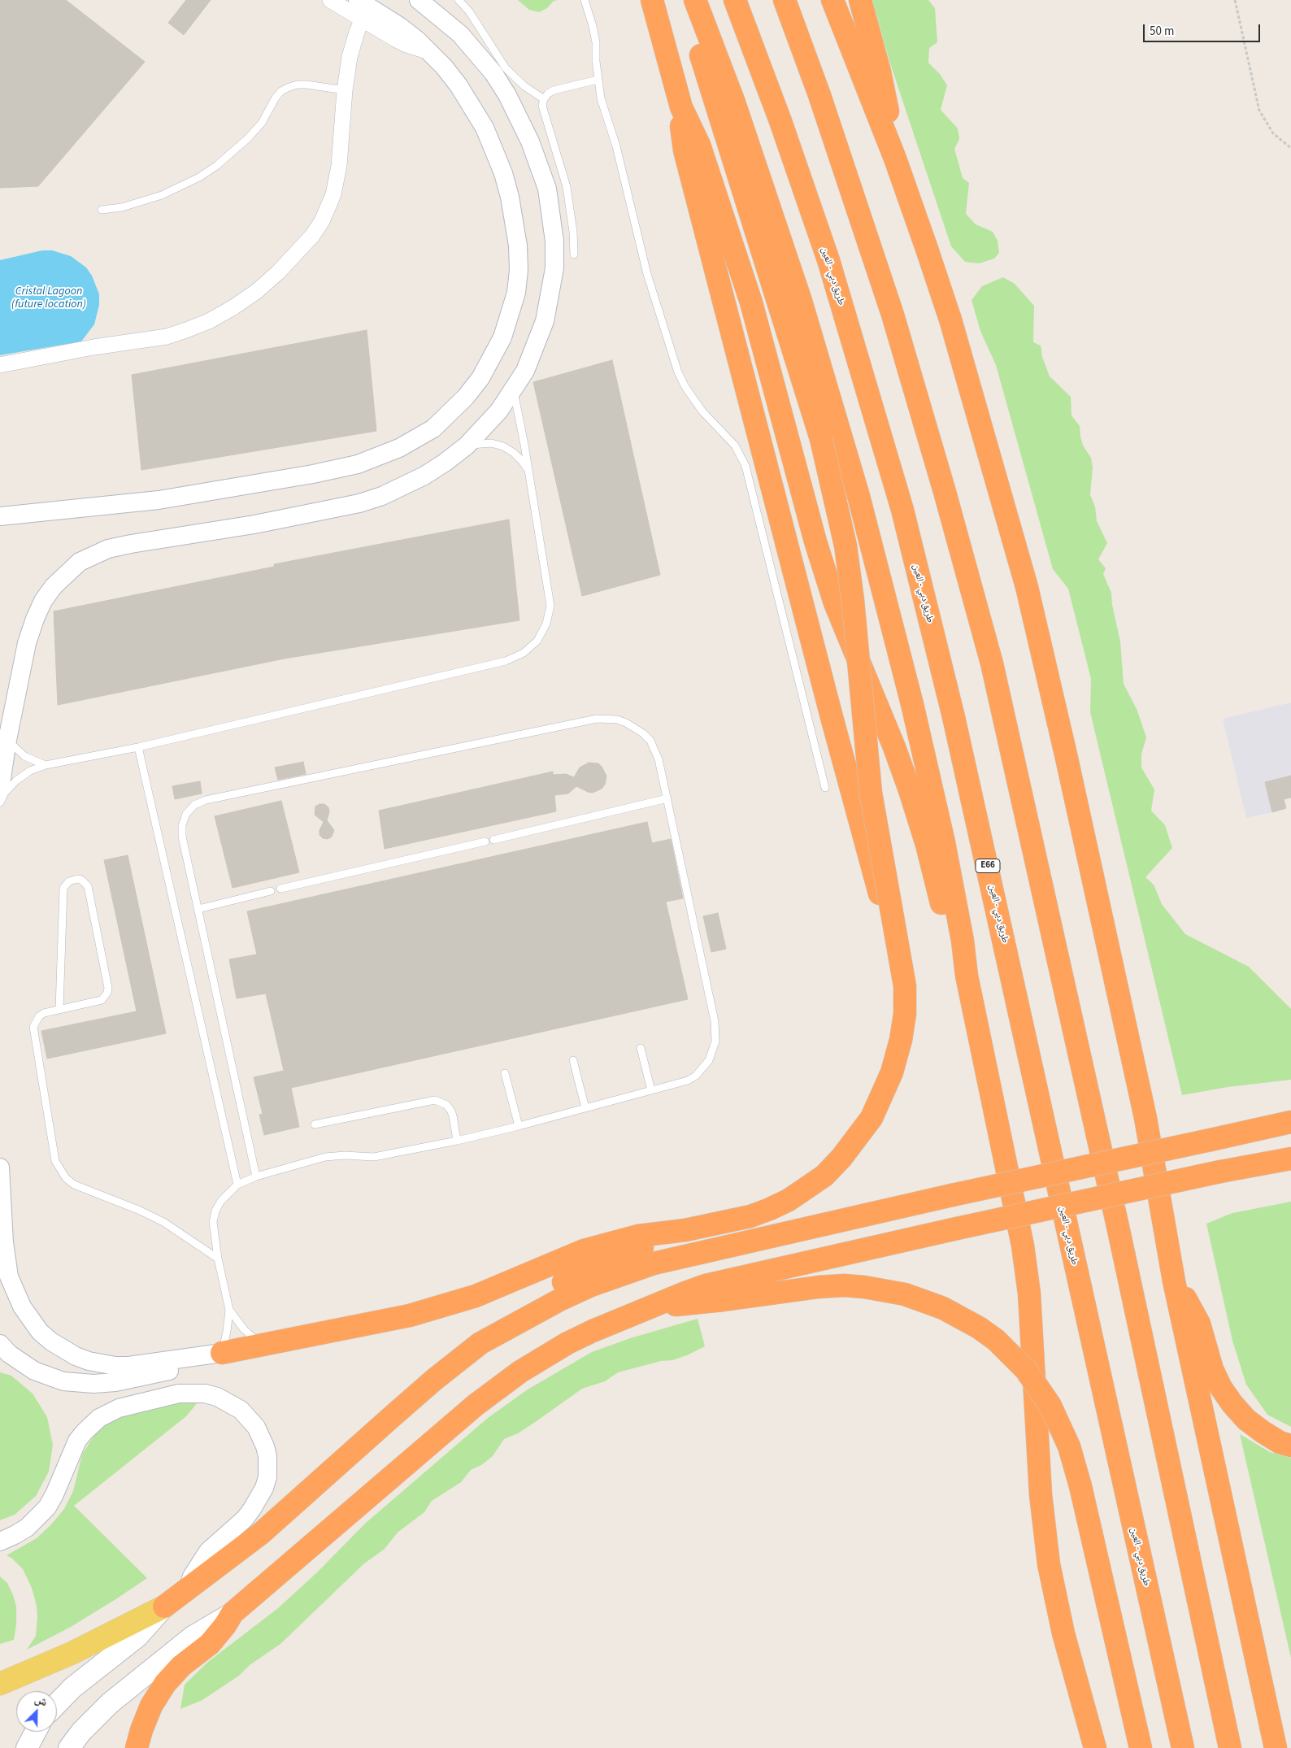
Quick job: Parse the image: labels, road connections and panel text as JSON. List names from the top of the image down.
{
  "streets": {
    "highway": ["طريق دبي - العين", "E66"]
  },
  "water": ["Cristal Lagoon (future location)"],
  "scale_bar": "50 m",
  "north": "top right"
}
